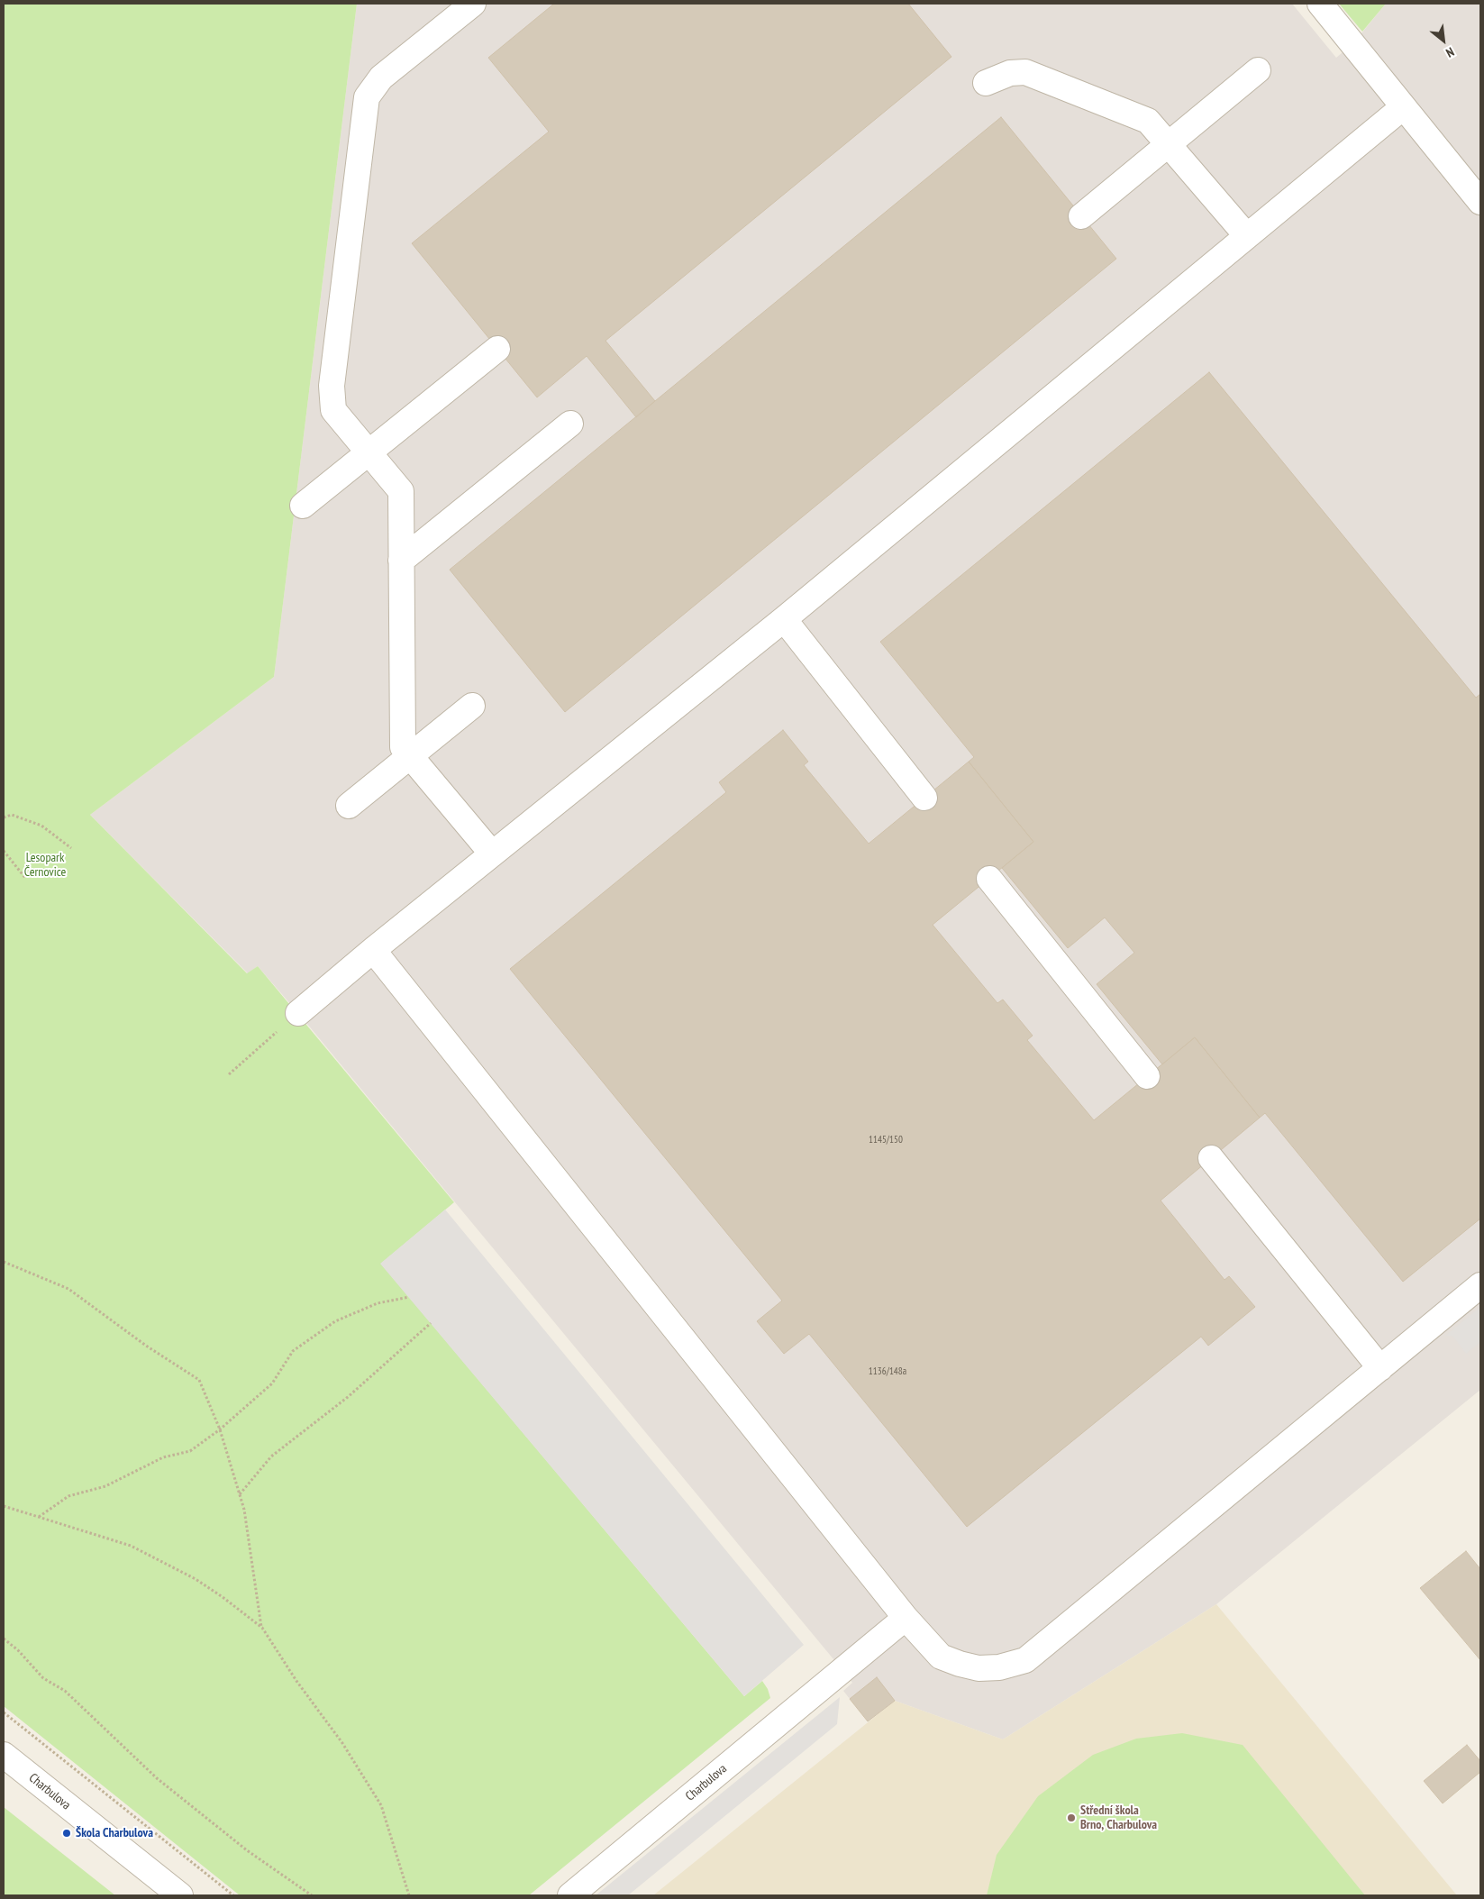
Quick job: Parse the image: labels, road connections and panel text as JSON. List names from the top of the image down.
{
  "streets": {
    "street": ["Charbulova"]
  },
  "parks": ["Lesopark Černovice"],
  "places": ["Střední škola Brno, Charbulova", "Škola Charbulova"],
  "house_numbers": ["1145/150", "1136/148a"],
  "north": "bottom right"
}
